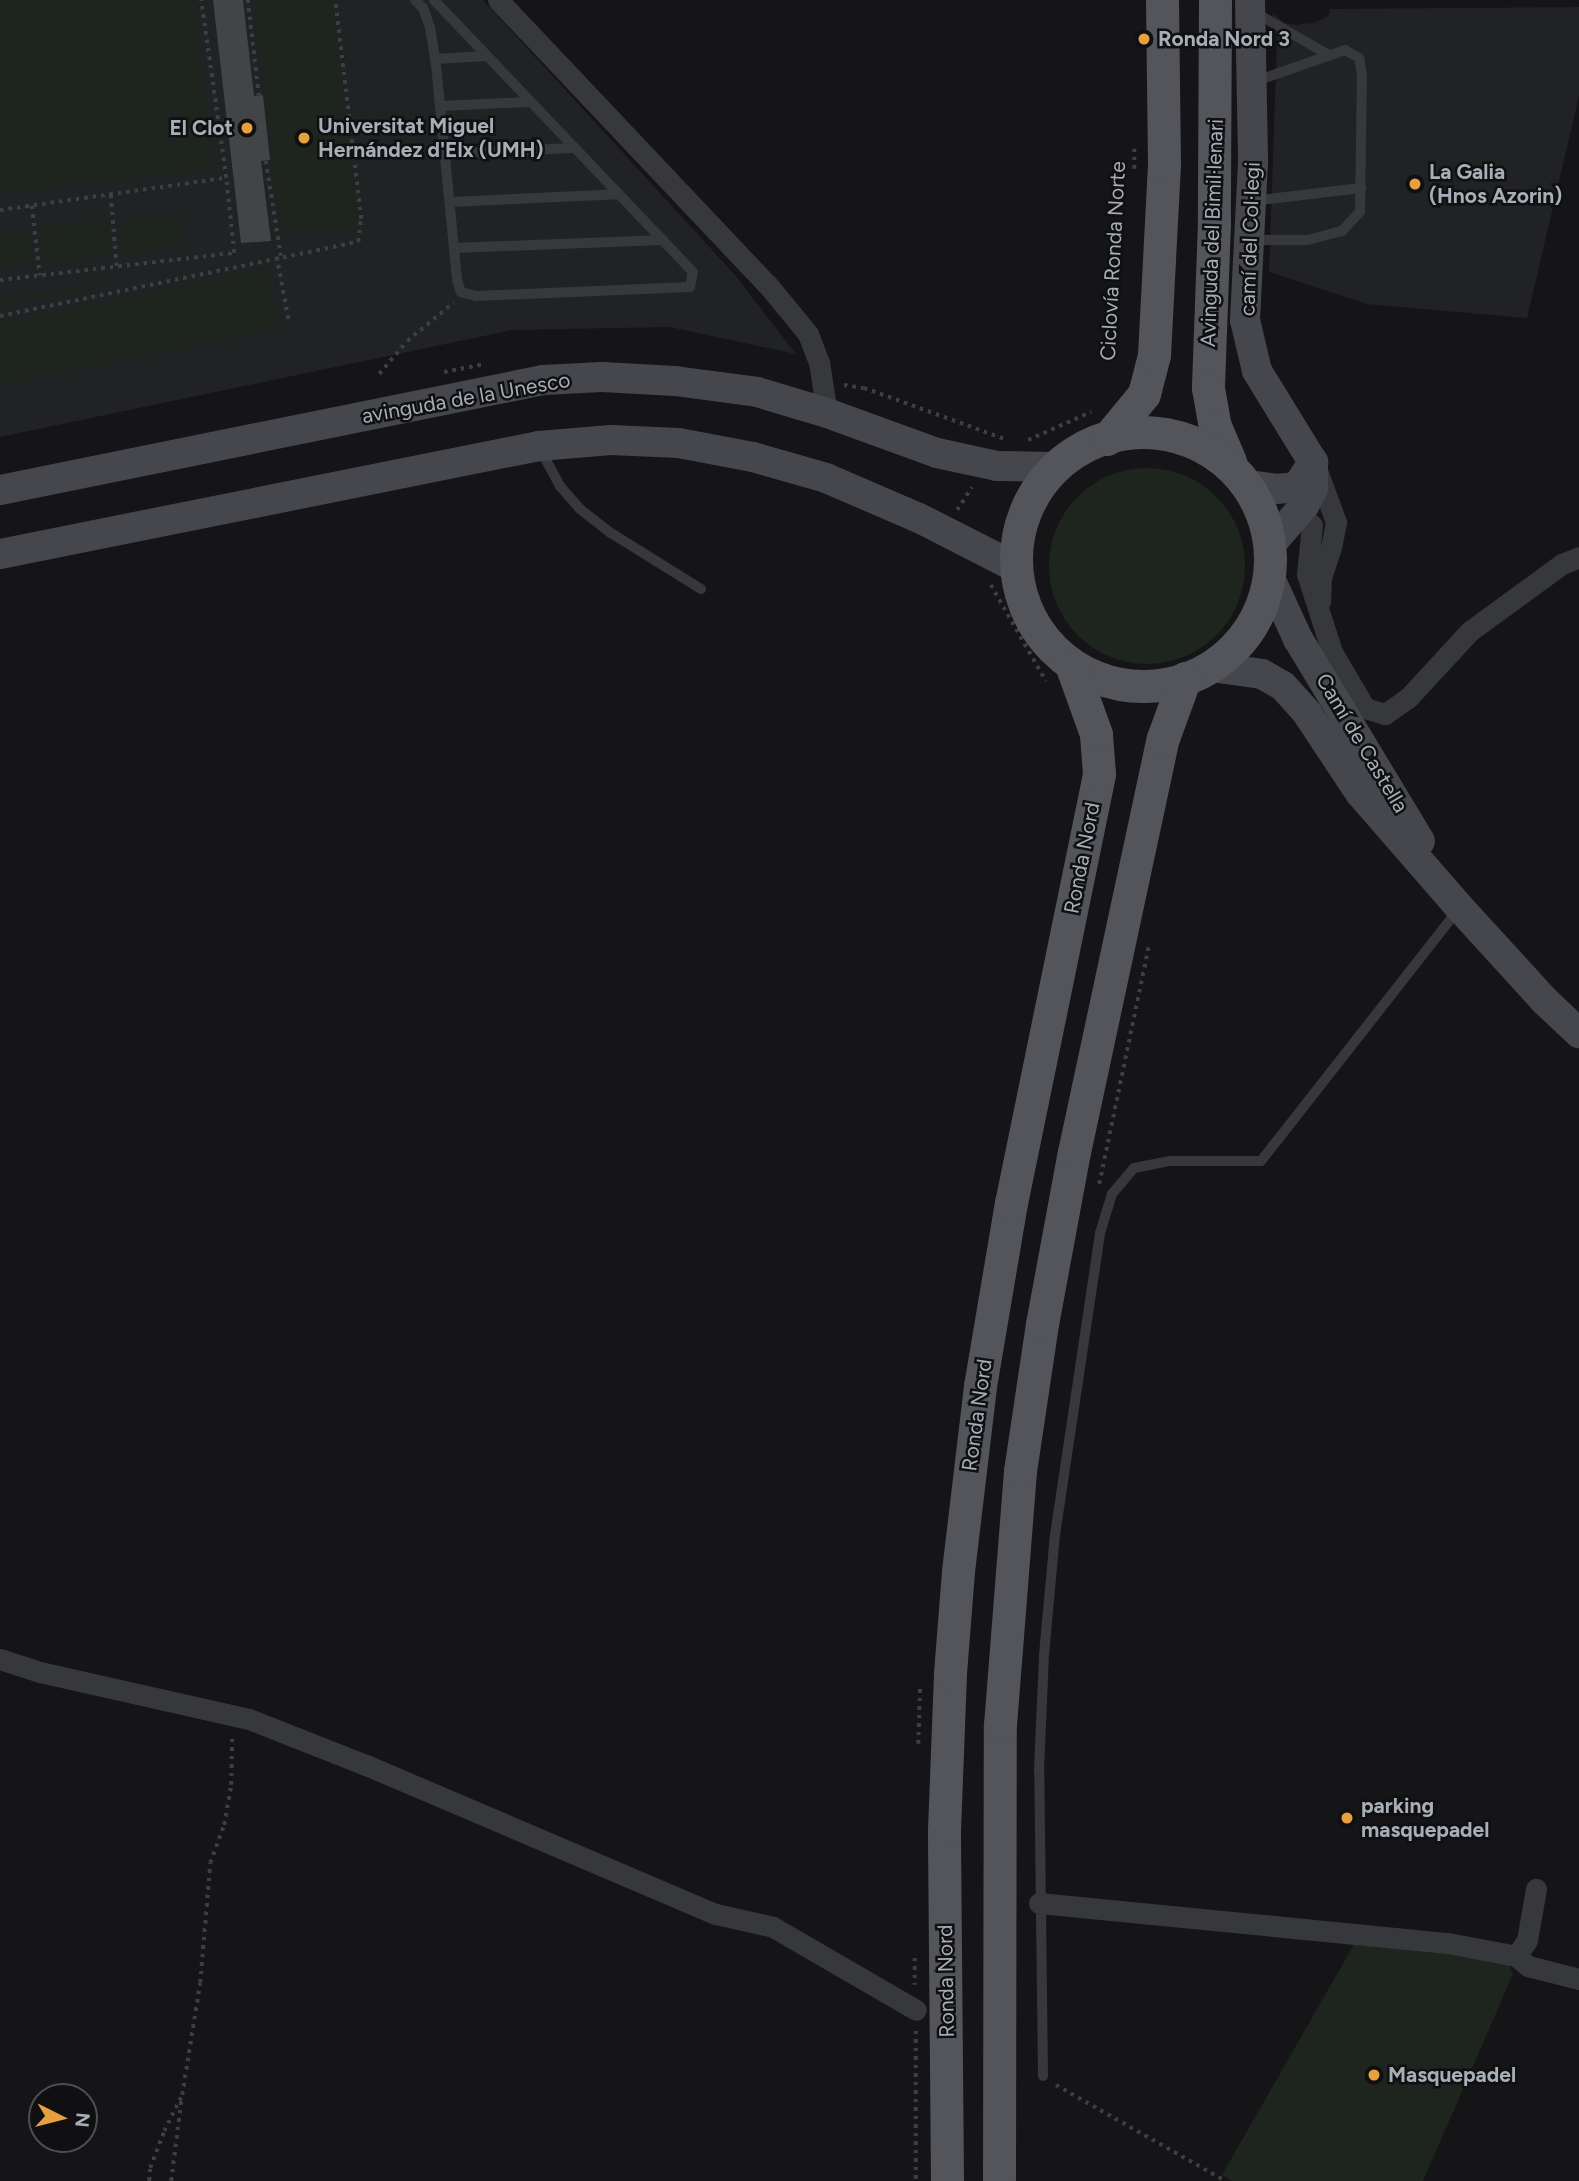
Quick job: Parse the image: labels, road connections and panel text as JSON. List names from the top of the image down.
{
  "streets": {
    "main road": [
      "Avinguda del Bimil·lenari",
      "camí del Col·legi",
      "avinguda de la Unesco",
      "Camí de Castella",
      "Ronda Nord"
    ],
    "path": ["Ciclovía Ronda Norte"]
  },
  "crossings": [
    ["Avinguda del Bimil·lenari", "Camí de Castella"]
  ],
  "places": [
    "Ronda Nord 3",
    "El Clot",
    "Universitat Miguel Hernández d'Elx (UMH)",
    "La Galia (Hnos Azorin)",
    "parking masquepadel",
    "Masquepadel"
  ],
  "north": "right"
}
